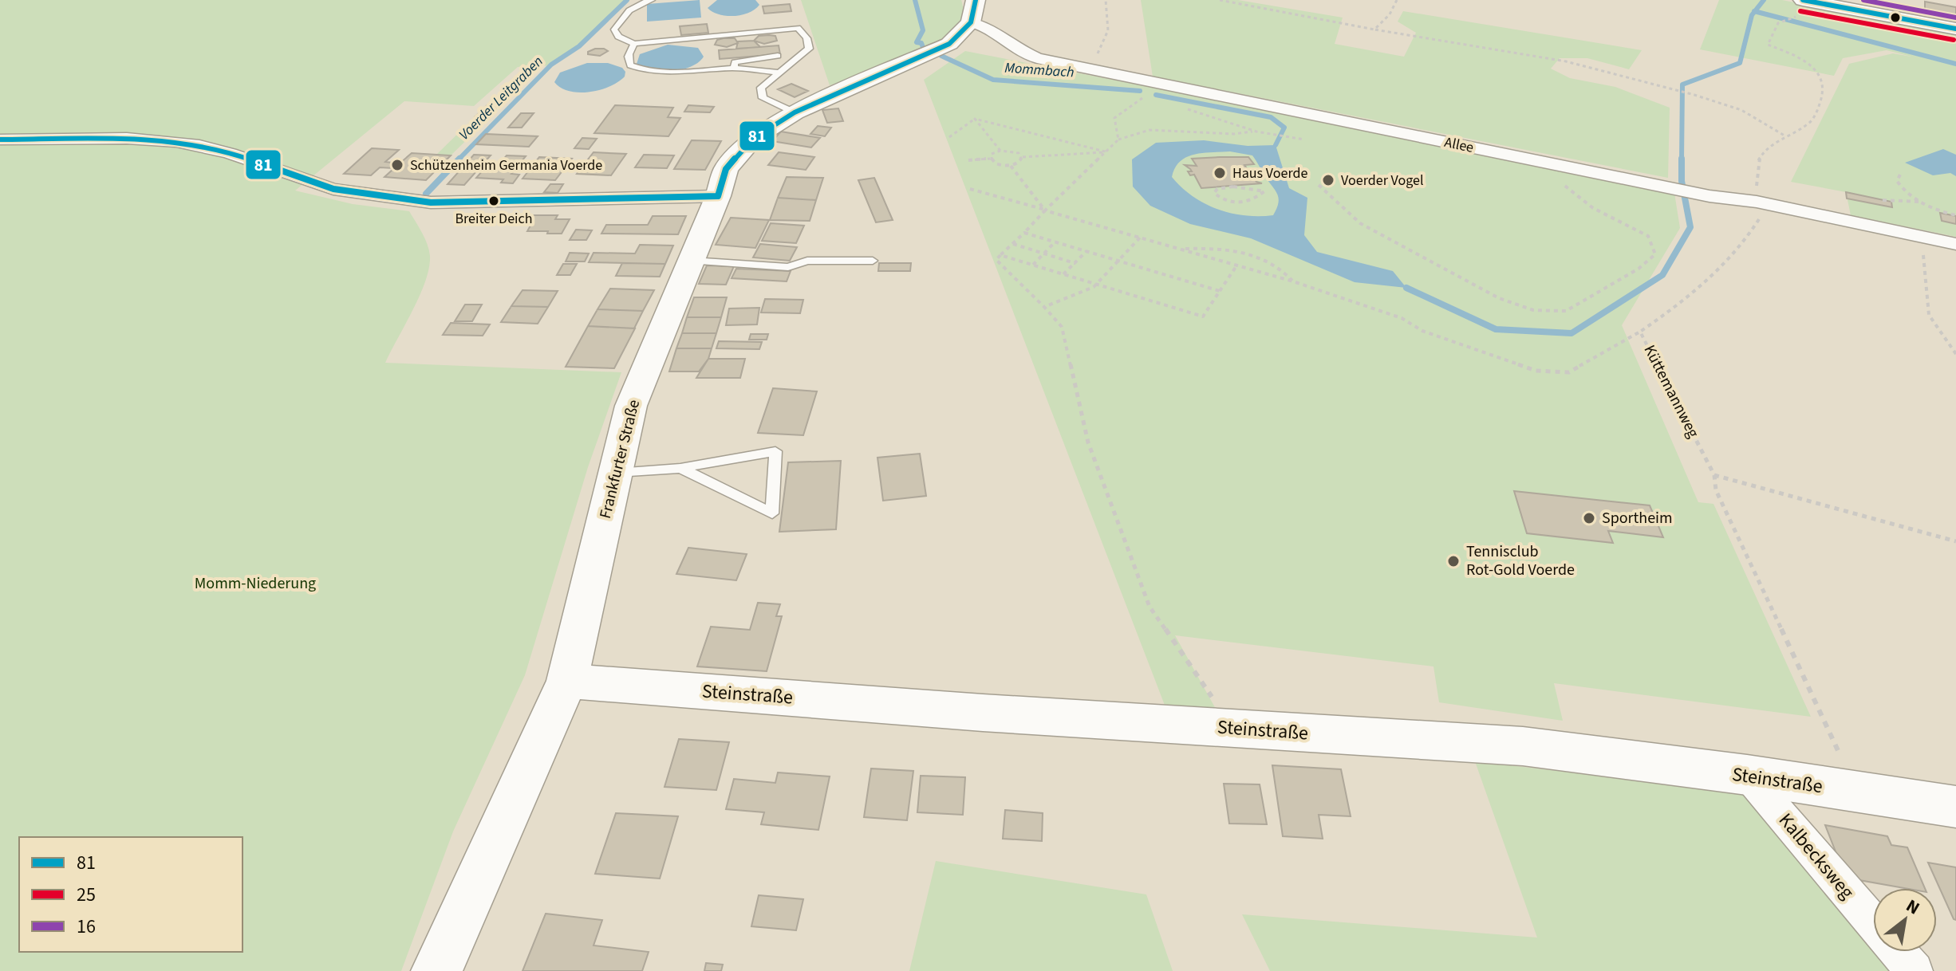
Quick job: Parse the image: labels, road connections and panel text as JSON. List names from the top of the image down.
{
  "streets": {
    "main road": ["Frankfurter Straße", "Steinstraße"],
    "street": ["Allee", "Kalbecksweg"],
    "path": ["Küttemannweg"]
  },
  "crossings": [
    ["Allee", "Küttemannweg"],
    ["Allee", "Frankfurter Straße"],
    ["Küttemannweg", "Steinstraße"],
    ["Frankfurter Straße", "Steinstraße"],
    ["Steinstraße", "Kalbecksweg"]
  ],
  "water": ["Mommbach", "Voerder Leitgraben"],
  "parks": ["Momm-Niederung"],
  "places": [
    "Schützenheim Germania Voerde",
    "Haus Voerde",
    "Voerder Vogel",
    "Breiter Deich",
    "Sportheim",
    "Tennisclub Rot-Gold Voerde"
  ],
  "lines": ["transit line 81", "transit line 16", "transit line 25"],
  "legend": ["81", "25", "16"],
  "north": "top right"
}
